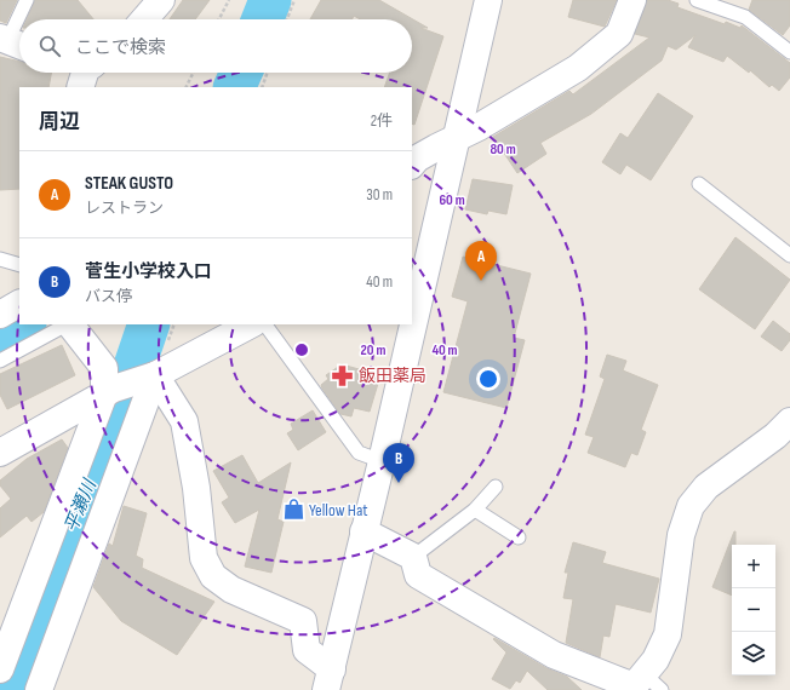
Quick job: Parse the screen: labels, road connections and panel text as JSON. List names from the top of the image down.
{
  "water": ["平瀬川"],
  "places": {
    "pharmacy": ["飯田薬局"],
    "shop": ["Yellow Hat"]
  },
  "page": {
    "search": "ここで検索",
    "heading": ["周辺", "2件"],
    "list": [
      {
        "mark": "A",
        "name": "STEAK GUSTO",
        "note": "レストラン",
        "value": "30 m"
      },
      {
        "mark": "B",
        "name": "菅生小学校入口",
        "note": "バス停",
        "value": "40 m"
      }
    ],
    "pins": ["A", "B"],
    "map_buttons": ["+", "−"]
  },
  "rings": [
    "80 m",
    "60 m",
    "20 m",
    "40 m"
  ]
}
